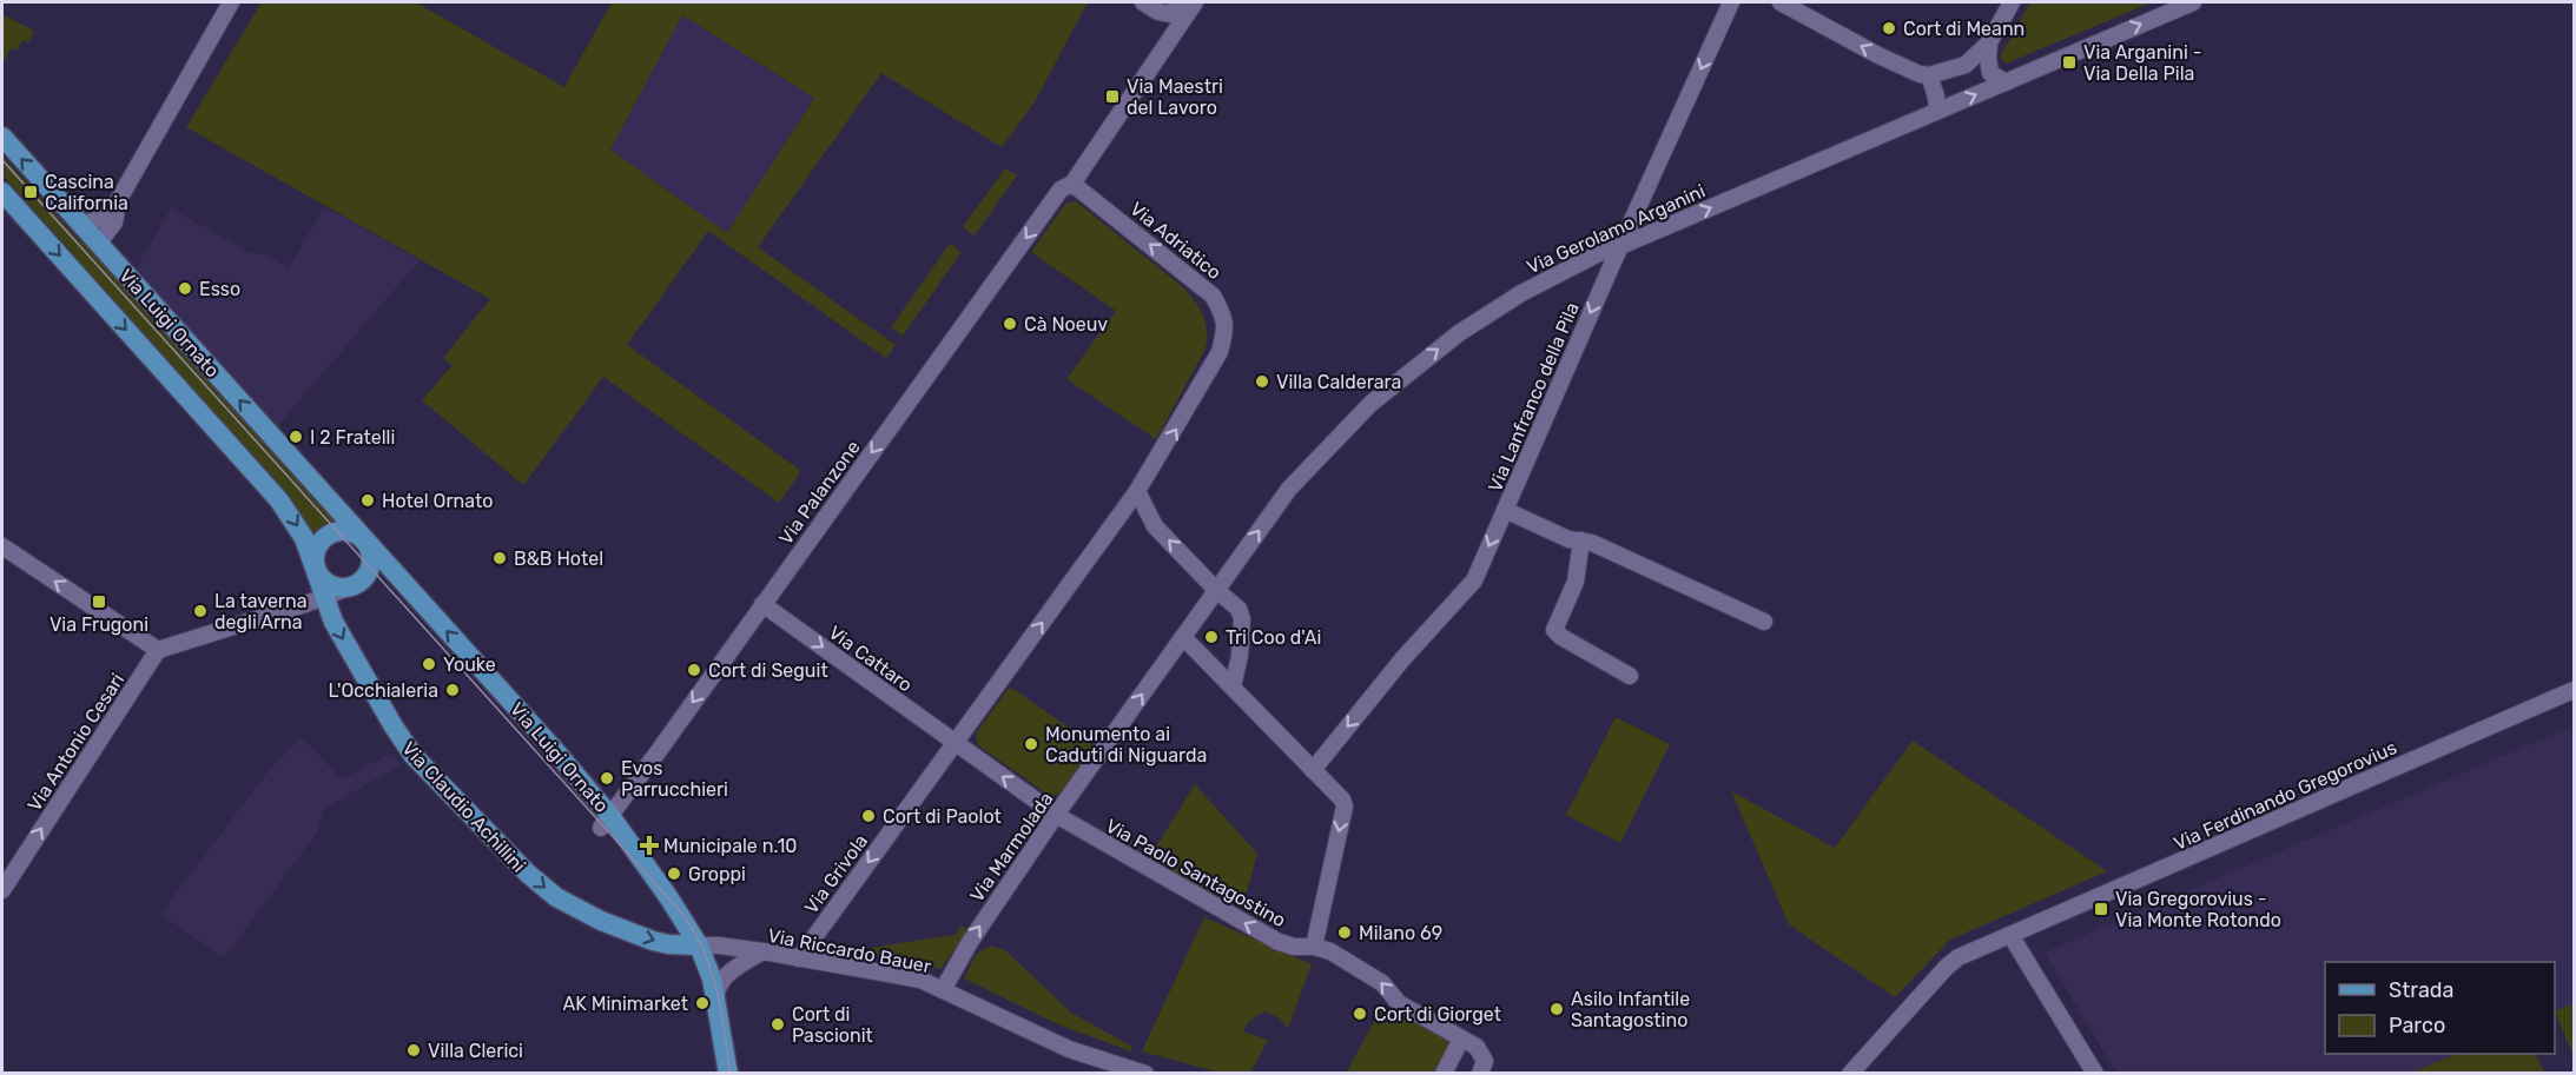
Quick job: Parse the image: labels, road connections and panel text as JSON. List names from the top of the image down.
{
  "streets": {
    "main road": ["Via Luigi Ornato", "Via Claudio Achillini"],
    "street": [
      "Via Gerolamo Arganini",
      "Via Adriatico",
      "Via Lanfranco della Pila",
      "Via Palanzone",
      "Via Cattaro",
      "Via Antonio Cesari",
      "Via Ferdinando Gregorovius",
      "Via Marmolada",
      "Via Paolo Santagostino",
      "Via Grivola",
      "Via Riccardo Bauer"
    ]
  },
  "crossings": [
    ["Via Gerolamo Arganini", "Via Lanfranco della Pila"],
    ["Via Gerolamo Arganini", "Via Marmolada"],
    ["Via Adriatico", "Via Palanzone"],
    ["Via Adriatico", "Via Grivola"],
    ["Via Luigi Ornato", "Via Palanzone"],
    ["Via Luigi Ornato", "Via Claudio Achillini"],
    ["Via Luigi Ornato", "Via Riccardo Bauer"],
    ["Via Palanzone", "Via Cattaro"],
    ["Via Cattaro", "Via Marmolada"],
    ["Via Cattaro", "Via Paolo Santagostino"],
    ["Via Cattaro", "Via Grivola"],
    ["Via Claudio Achillini", "Via Riccardo Bauer"],
    ["Via Marmolada", "Via Paolo Santagostino"],
    ["Via Marmolada", "Via Riccardo Bauer"],
    ["Via Grivola", "Via Riccardo Bauer"]
  ],
  "one_way": [
    "Via Gerolamo Arganini",
    "Via Lanfranco della Pila",
    "Via Palanzone",
    "Via Antonio Cesari",
    "Via Claudio Achillini",
    "Via Marmolada",
    "Via Paolo Santagostino"
  ],
  "places": {
    "other": [
      "Cort di Meann",
      "Esso",
      "Cà Noeuv",
      "Villa Calderara",
      "I 2 Fratelli",
      "Hotel Ornato",
      "B&B Hotel",
      "La taverna degli Arna",
      "Tri Coo d'Ai",
      "Youke",
      "Cort di Seguit",
      "L'Occhialeria",
      "Monumento ai Caduti di Niguarda",
      "Evos Parrucchieri",
      "Cort di Paolot",
      "Groppi",
      "Milano 69",
      "AK Minimarket",
      "Asilo Infantile Santagostino",
      "Cort di Giorget",
      "Cort di Pascionit",
      "Villa Clerici"
    ],
    "transit": [
      "Via Arganini - Via Della Pila",
      "Via Maestri del Lavoro",
      "Cascina California",
      "Via Frugoni",
      "Via Gregorovius - Via Monte Rotondo"
    ],
    "health": ["Municipale n.10"]
  },
  "legend": ["Strada", "Parco"]
}
